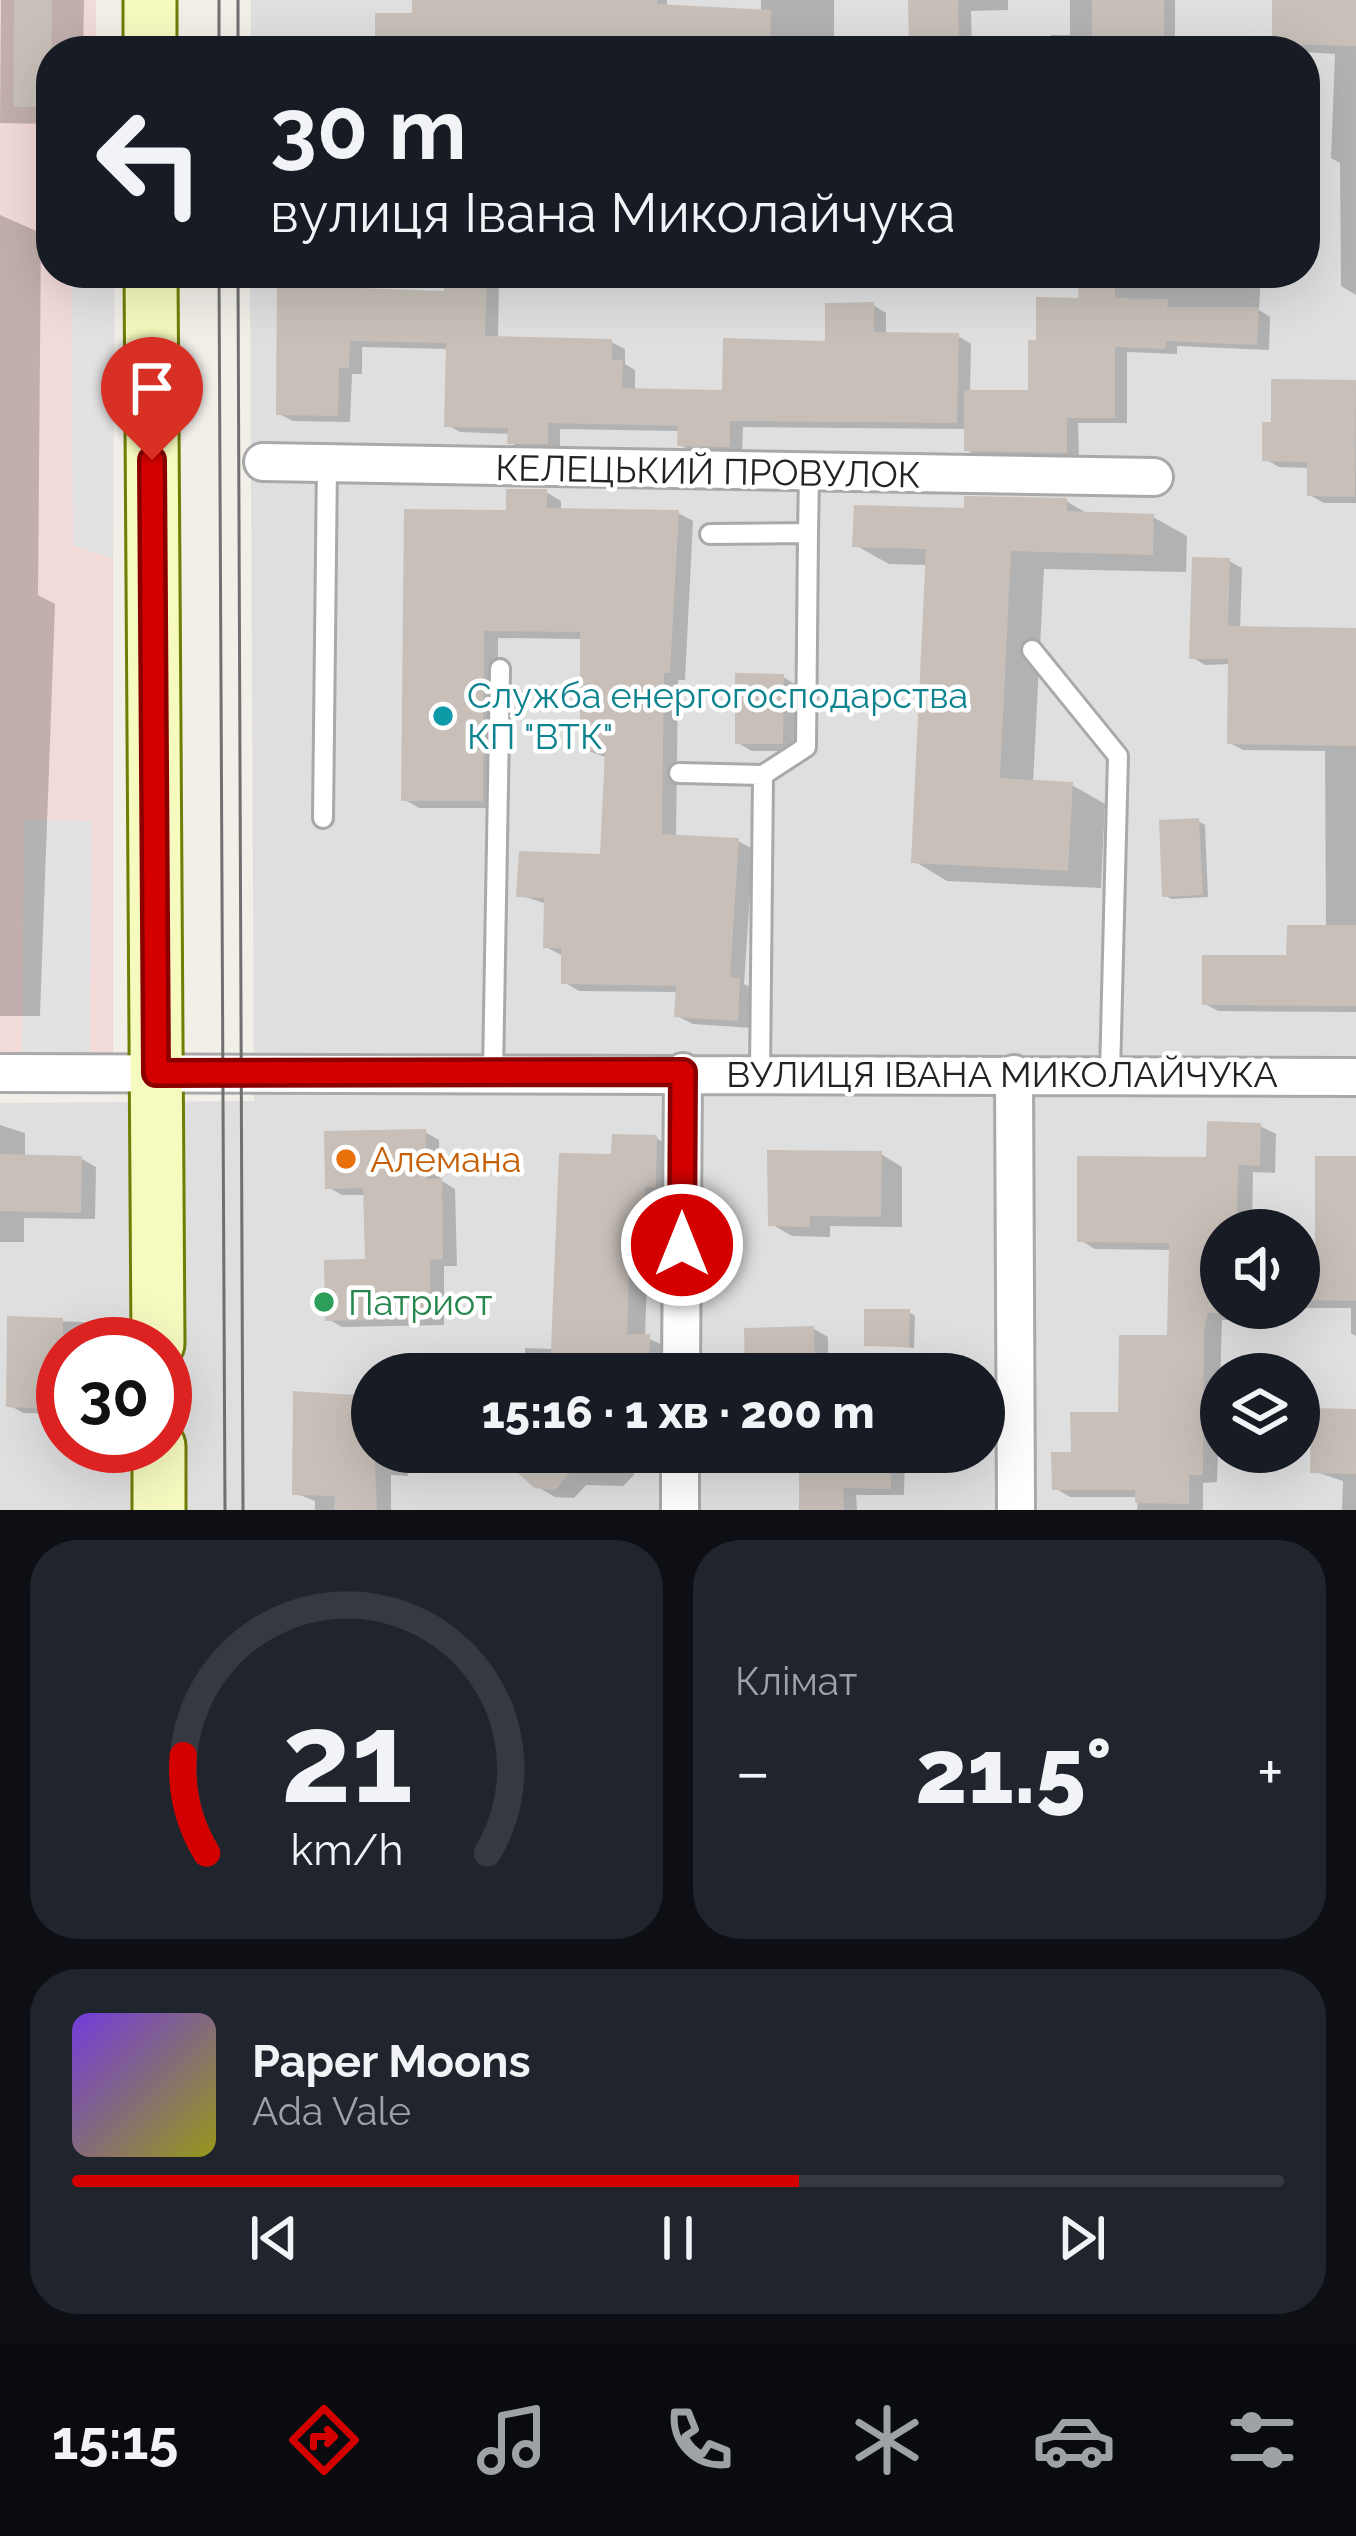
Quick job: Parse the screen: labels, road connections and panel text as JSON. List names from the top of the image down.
{
  "streets": {
    "street": ["КЕЛЕЦЬКИЙ ПРОВУЛОК", "ВУЛИЦЯ ІВАНА МИКОЛАЙЧУКА"]
  },
  "places": ["Служба енергогосподарства КП \"ВТК\"", "Алемана", "Патриот"],
  "page": {
    "turn": ["30 m", "вулиця Івана Миколайчука"],
    "limit": "30",
    "trip": "15:16 · 1 хв · 200 m",
    "tile": "Клімат",
    "heat": ["−", "21.5°", "+"],
    "song": ["Paper Moons", "Ada Vale"],
    "tabs": "15:15",
    "gauge": ["21", "km/h"]
  }
}
